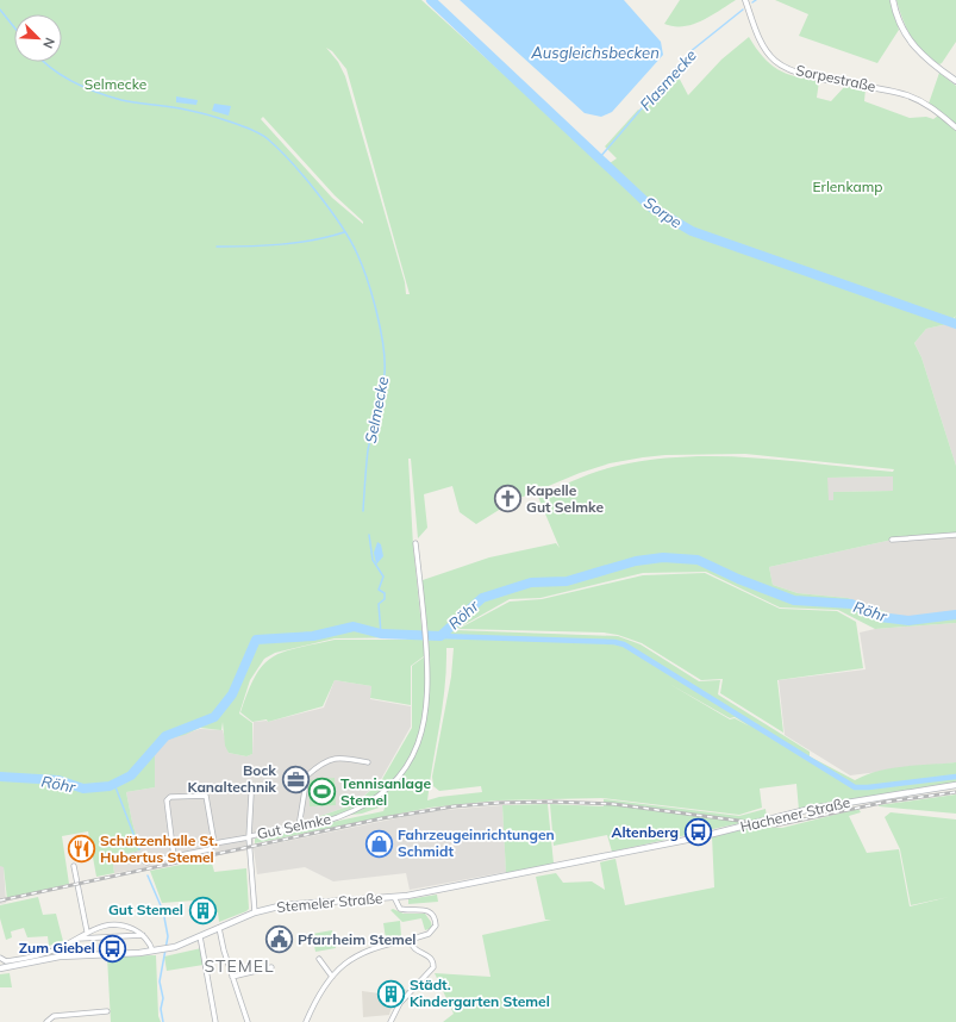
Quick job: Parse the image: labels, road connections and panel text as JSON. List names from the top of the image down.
{
  "streets": {
    "main road": ["Hachener Straße", "Stemeler Straße"],
    "street": ["Sorpestraße", "Gut Selmke"]
  },
  "crossings": [
    ["Hachener Straße", "Stemeler Straße"]
  ],
  "districts": ["STEMEL"],
  "water": [
    "Ausgleichsbecken",
    "Flasmecke",
    "Sorpe",
    "Selmecke",
    "Röhr"
  ],
  "parks": ["Selmecke", "Erlenkamp"],
  "places": {
    "church": ["Kapelle Gut Selmke"],
    "office": ["Bock Kanaltechnik"],
    "sports": ["Tennisanlage Stemel"],
    "bus stop": ["Altenberg", "Zum Giebel"],
    "shop": ["Fahrzeugeinrichtungen Schmidt"],
    "restaurant": ["Schützenhalle St. Hubertus Stemel"],
    "building": ["Gut Stemel", "Städt. Kindergarten Stemel"],
    "public building": ["Pfarrheim Stemel"]
  },
  "north": "bottom right"
}
